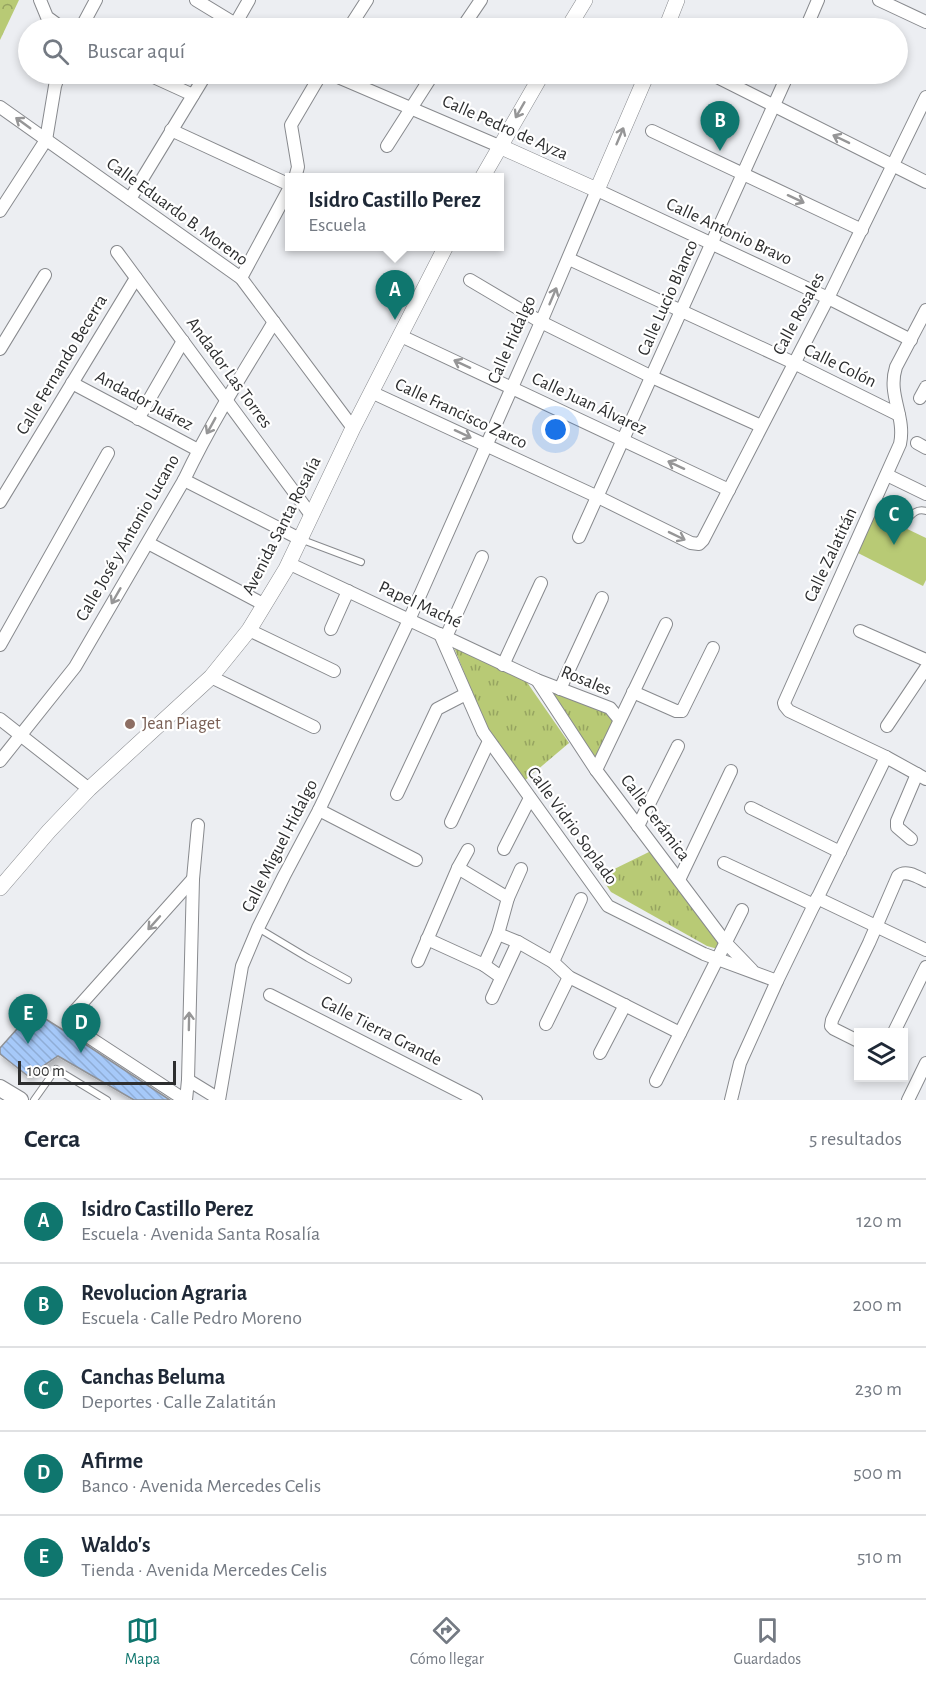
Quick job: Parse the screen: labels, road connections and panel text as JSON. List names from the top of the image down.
{
  "streets": {
    "street": [
      "Calle Pedro de Ayza",
      "Calle Eduardo B. Moreno",
      "Calle Antonio Bravo",
      "Calle Lucio Blanco",
      "Calle Rosales",
      "Calle Hidalgo",
      "Calle Fernando Becerra",
      "Calle Colón",
      "Andador Las Torres",
      "Andador Juárez",
      "Calle Juan Álvarez",
      "Calle Francisco Zarco",
      "Avenida Santa Rosalía",
      "Calle José y Antonio Lucano",
      "Calle Zalatitán",
      "Papel Maché",
      "Rosales",
      "Calle Cerámica",
      "Calle Vidrio Soplado",
      "Calle Miguel Hidalgo",
      "Calle Tierra Grande"
    ]
  },
  "crossings": [
    ["Calle Pedro de Ayza", "Calle Antonio Bravo"],
    ["Calle Pedro de Ayza", "Calle Hidalgo"],
    ["Calle Eduardo B. Moreno", "Avenida Santa Rosalía"],
    ["Calle Eduardo B. Moreno", "Calle José y Antonio Lucano"],
    ["Calle Antonio Bravo", "Calle Lucio Blanco"],
    ["Calle Antonio Bravo", "Calle Rosales"],
    ["Calle Antonio Bravo", "Calle Hidalgo"],
    ["Calle Antonio Bravo", "Calle Zalatitán"],
    ["Calle Lucio Blanco", "Calle Colón"],
    ["Calle Lucio Blanco", "Calle Juan Álvarez"],
    ["Calle Lucio Blanco", "Calle Francisco Zarco"],
    ["Calle Rosales", "Calle Colón"],
    ["Calle Rosales", "Calle Juan Álvarez"],
    ["Calle Rosales", "Calle Francisco Zarco"],
    ["Calle Hidalgo", "Calle Colón"],
    ["Calle Hidalgo", "Calle Juan Álvarez"],
    ["Calle Hidalgo", "Calle Francisco Zarco"],
    ["Calle Hidalgo", "Papel Maché"],
    ["Calle Hidalgo", "Calle Miguel Hidalgo"],
    ["Calle Fernando Becerra", "Andador Las Torres"],
    ["Calle Fernando Becerra", "Andador Juárez"],
    ["Calle Colón", "Calle Zalatitán"],
    ["Andador Las Torres", "Avenida Santa Rosalía"],
    ["Andador Las Torres", "Calle José y Antonio Lucano"],
    ["Andador Juárez", "Calle José y Antonio Lucano"],
    ["Calle Juan Álvarez", "Avenida Santa Rosalía"],
    ["Calle Francisco Zarco", "Avenida Santa Rosalía"],
    ["Avenida Santa Rosalía", "Papel Maché"],
    ["Papel Maché", "Rosales"],
    ["Papel Maché", "Calle Cerámica"],
    ["Papel Maché", "Calle Vidrio Soplado"],
    ["Papel Maché", "Calle Miguel Hidalgo"],
    ["Rosales", "Calle Cerámica"],
    ["Calle Cerámica", "Calle Vidrio Soplado"]
  ],
  "one_way": ["Calle Francisco Zarco"],
  "places": ["Jean Piaget"],
  "scale_bar": "100 m",
  "page": {
    "search": "Buscar aquí",
    "pins": [
      "B",
      "A",
      "C",
      "E",
      "D"
    ],
    "popup": ["Isidro Castillo Perez", "Escuela"],
    "scale": "100 m",
    "heading": ["Cerca", "5 resultados"],
    "list": [
      {
        "mark": "A",
        "name": "Isidro Castillo Perez",
        "note": "Escuela · Avenida Santa Rosalía",
        "value": "120 m"
      },
      {
        "mark": "B",
        "name": "Revolucion Agraria",
        "note": "Escuela · Calle Pedro Moreno",
        "value": "200 m"
      },
      {
        "mark": "C",
        "name": "Canchas Beluma",
        "note": "Deportes · Calle Zalatitán",
        "value": "230 m"
      },
      {
        "mark": "D",
        "name": "Afirme",
        "note": "Banco · Avenida Mercedes Celis",
        "value": "500 m"
      },
      {
        "mark": "E",
        "name": "Waldo's",
        "note": "Tienda · Avenida Mercedes Celis",
        "value": "510 m"
      }
    ],
    "nav": ["Mapa", "Cómo llegar", "Guardados"]
  }
}
